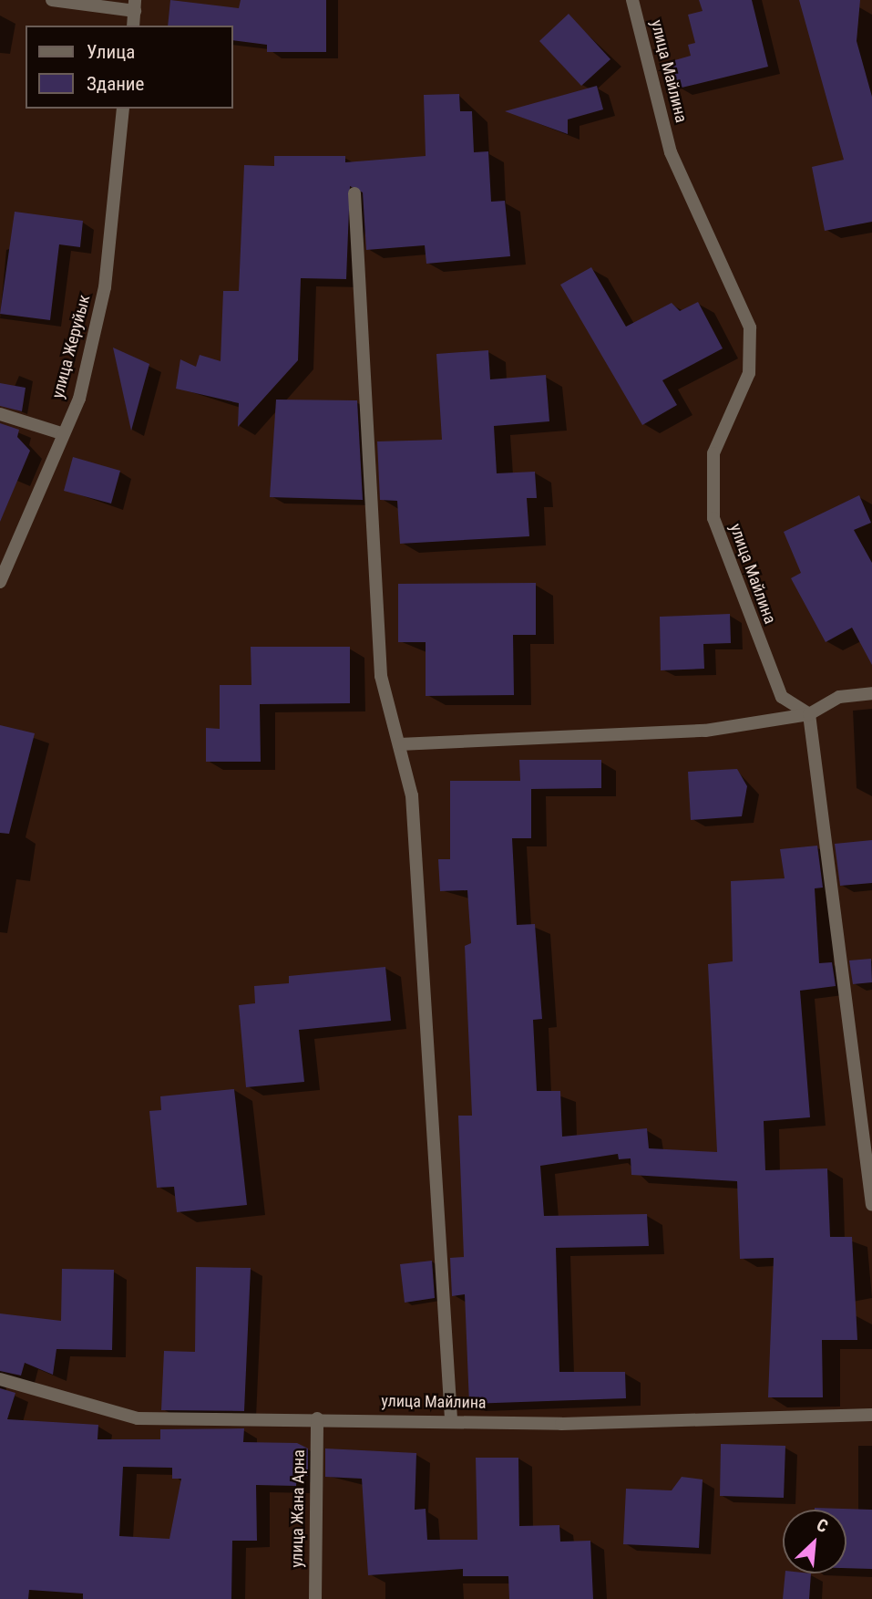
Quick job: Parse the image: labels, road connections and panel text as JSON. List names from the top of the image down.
{
  "streets": {
    "street": ["улица Майлина", "улица Жеруйык", "улица Жана Арна"]
  },
  "crossings": [
    ["улица Майлина", "улица Жана Арна"]
  ],
  "legend": ["Улица", "Здание"],
  "north": "top right"
}
